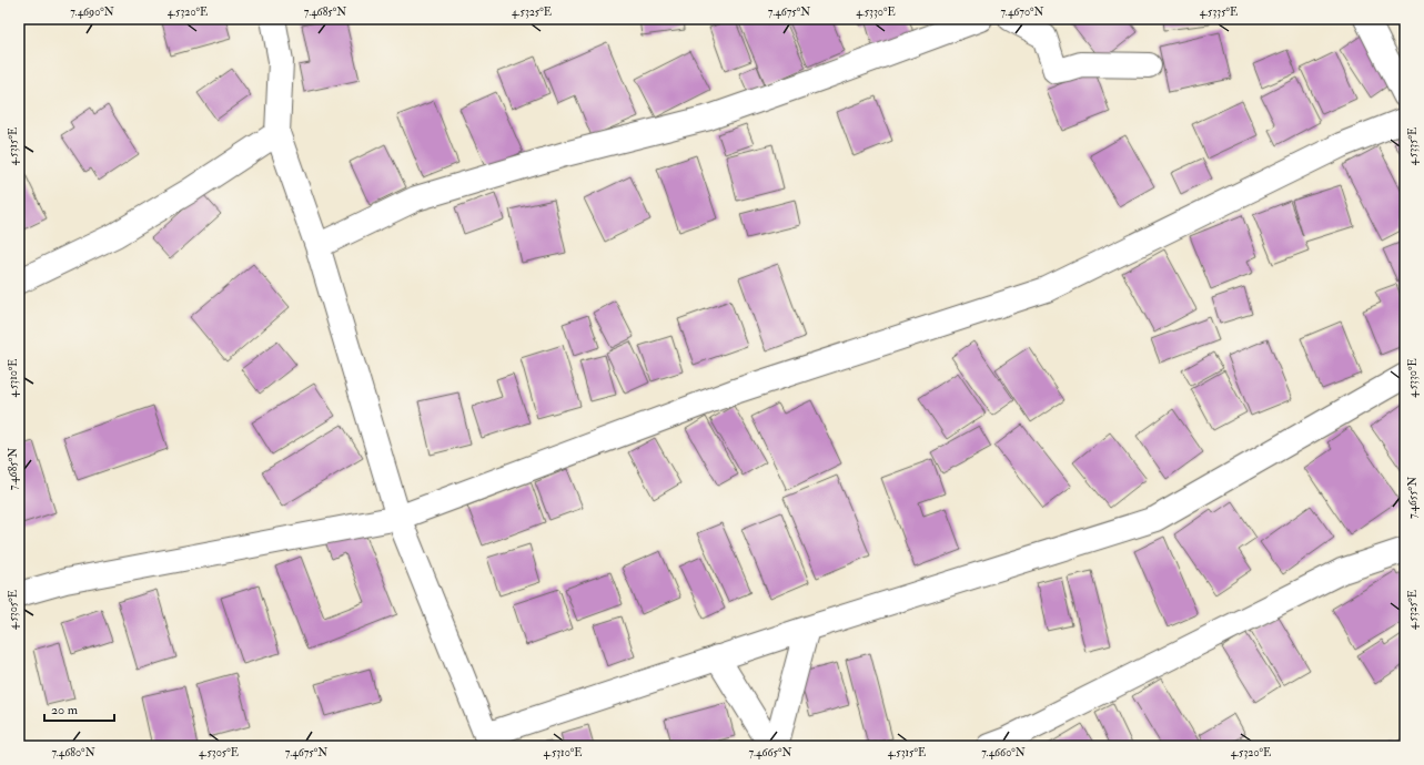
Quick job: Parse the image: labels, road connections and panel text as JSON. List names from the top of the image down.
{
  "scale_bar": "20 m",
  "coordinates": [
    "7.4690°N",
    "4.5320°E",
    "7.4685°N",
    "4.5325°E",
    "7.4675°N",
    "4.5330°E",
    "7.4670°N",
    "4.5335°E",
    "4.5315°E",
    "4.5310°E",
    "7.4655°N",
    "4.5305°E",
    "7.4680°N",
    "7.4665°N",
    "7.4660°N"
  ]
}
